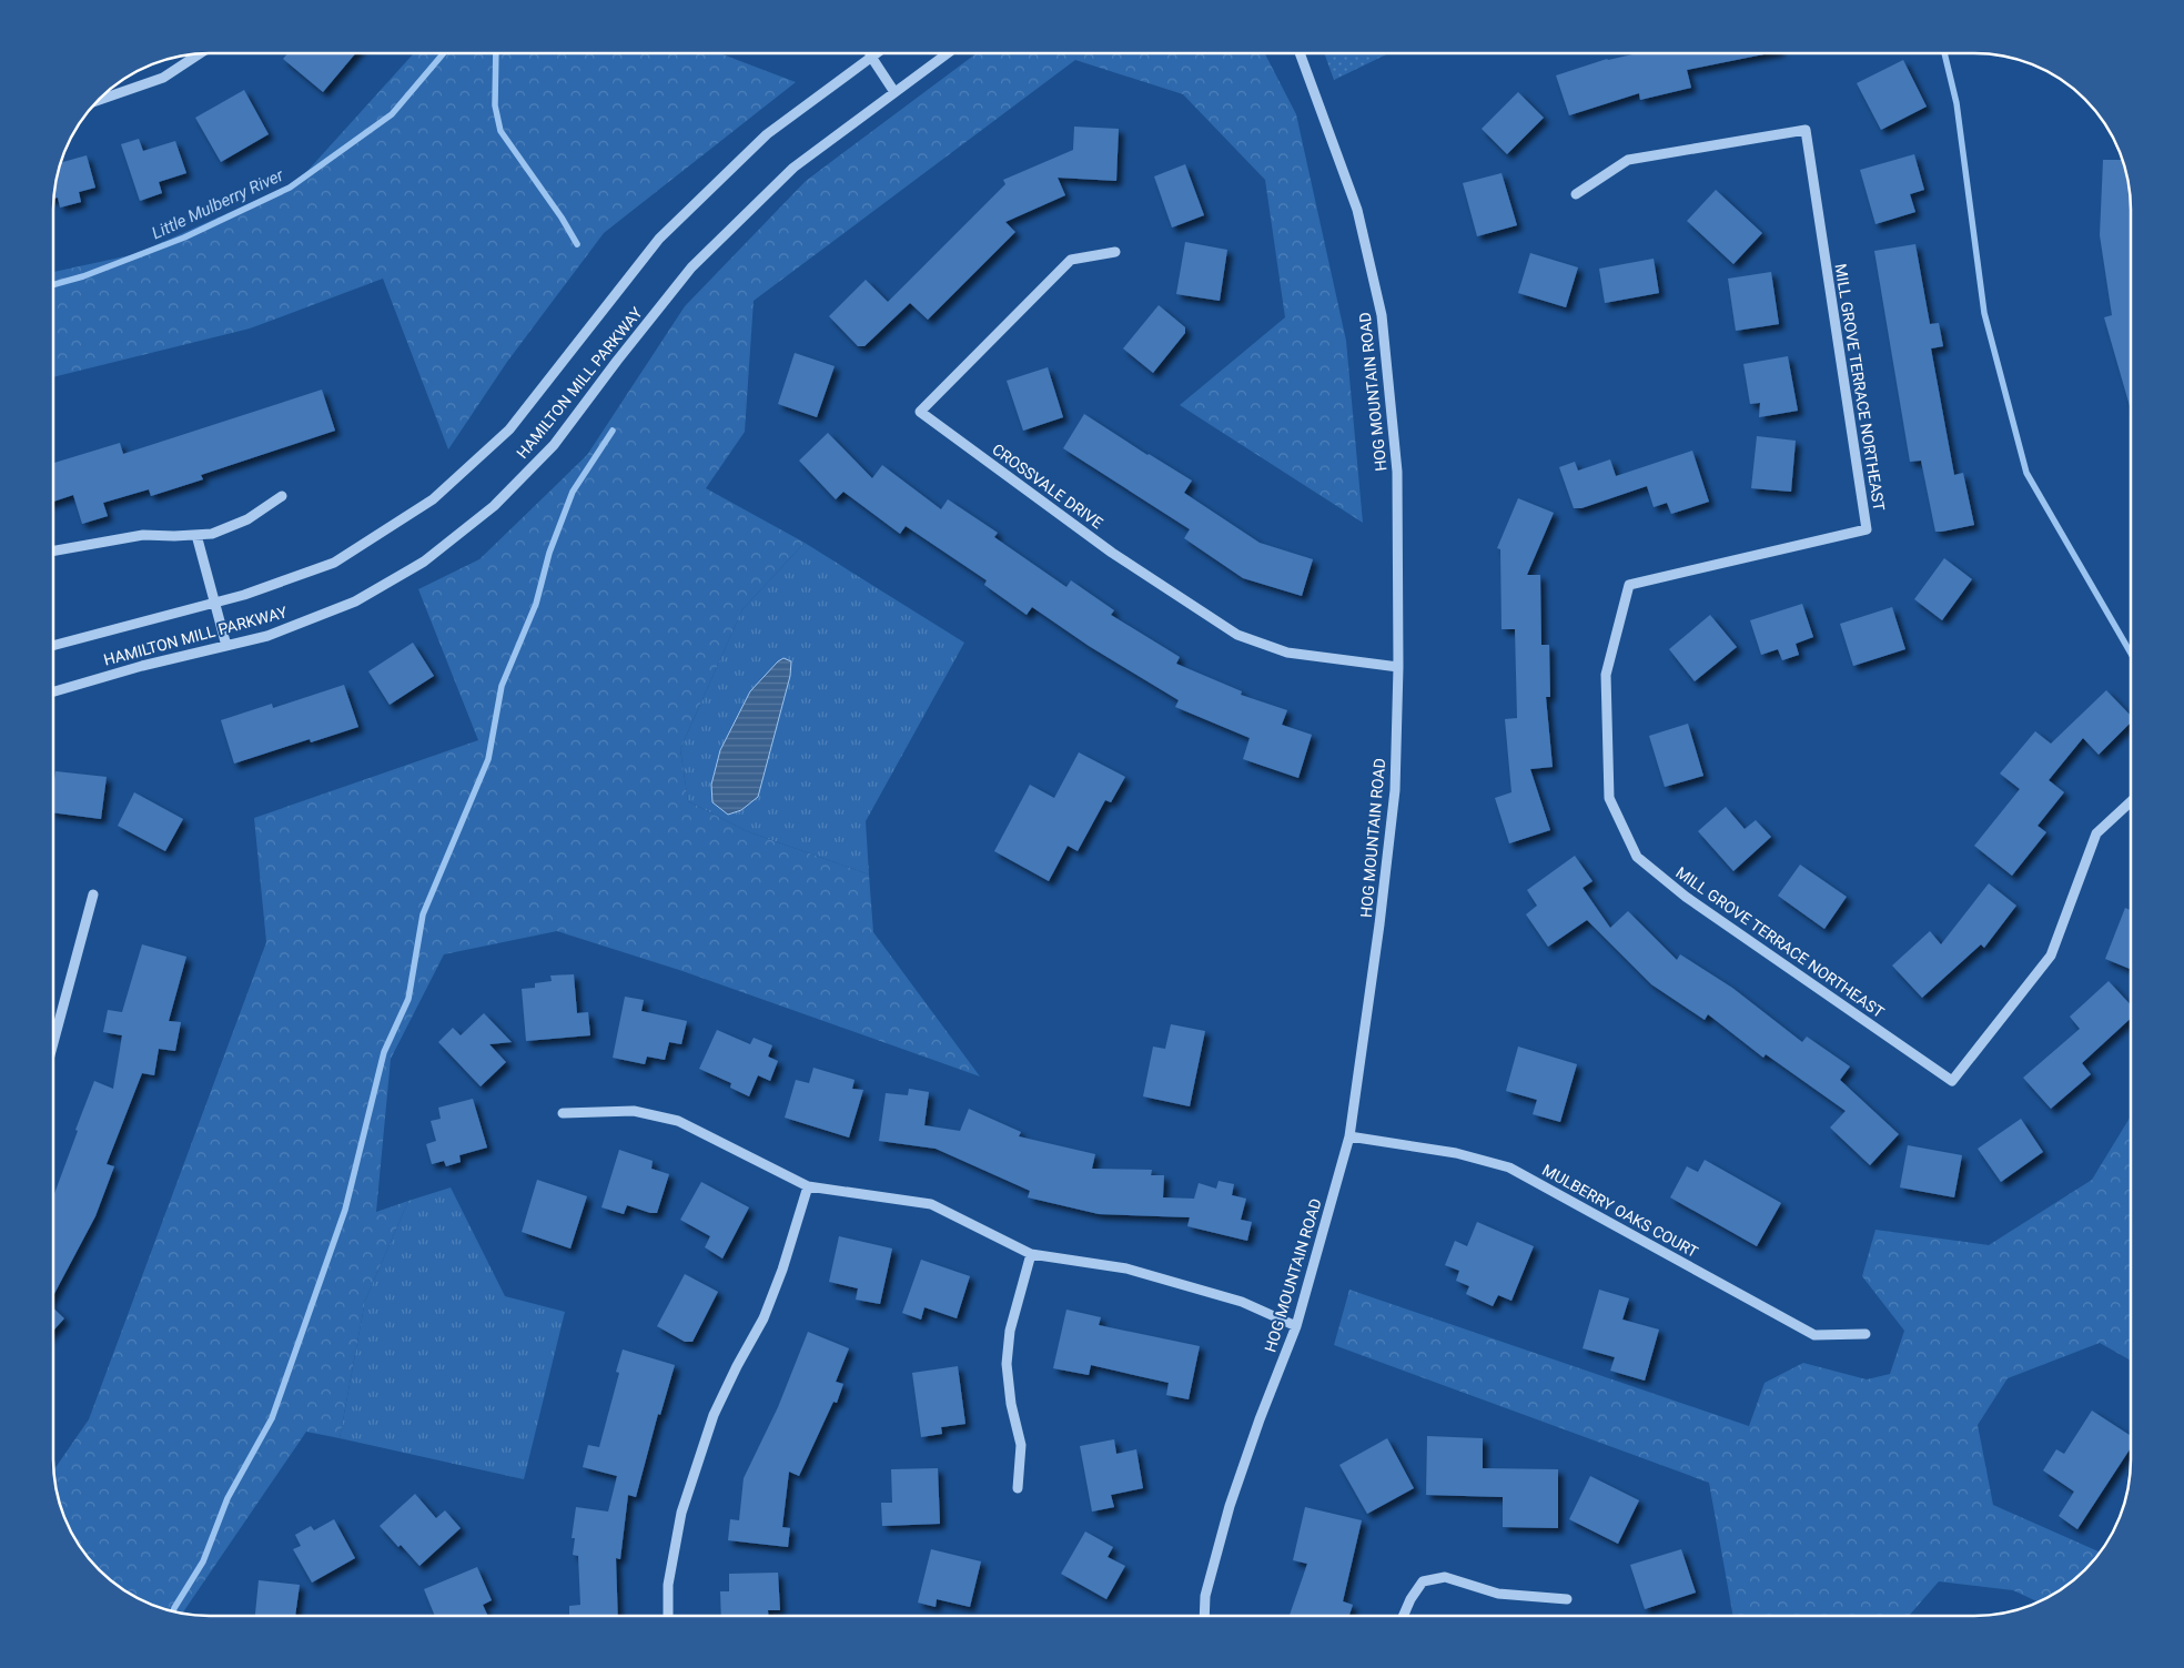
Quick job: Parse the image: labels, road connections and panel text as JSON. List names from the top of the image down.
{
  "streets": {
    "street": [
      "HAMILTON MILL PARKWAY",
      "MILL GROVE TERRACE NORTHEAST",
      "HOG MOUNTAIN ROAD",
      "CROSSVALE DRIVE",
      "MULBERRY OAKS COURT"
    ]
  },
  "crossings": [
    ["HOG MOUNTAIN ROAD", "CROSSVALE DRIVE"],
    ["HOG MOUNTAIN ROAD", "MULBERRY OAKS COURT"]
  ],
  "water": ["Little Mulberry River"]
}
